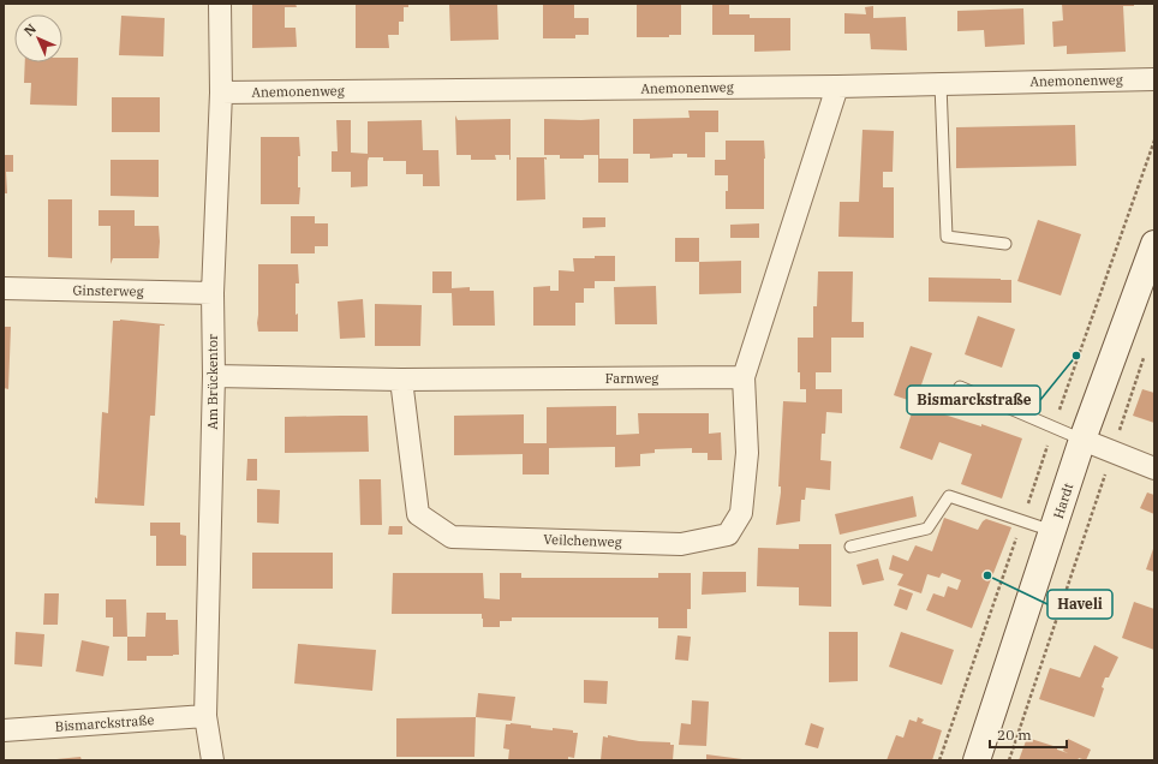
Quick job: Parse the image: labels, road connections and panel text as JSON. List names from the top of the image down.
{
  "streets": {
    "main road": ["Hardt"],
    "street": [
      "Anemonenweg",
      "Ginsterweg",
      "Farnweg",
      "Am Brückentor",
      "Veilchenweg",
      "Bismarckstraße"
    ]
  },
  "crossings": [
    ["Anemonenweg", "Am Brückentor"],
    ["Ginsterweg", "Am Brückentor"],
    ["Farnweg", "Am Brückentor"],
    ["Farnweg", "Veilchenweg"],
    ["Am Brückentor", "Bismarckstraße"]
  ],
  "places": ["Bismarckstraße", "Haveli"],
  "scale_bar": "20 m",
  "north": "top left"
}
